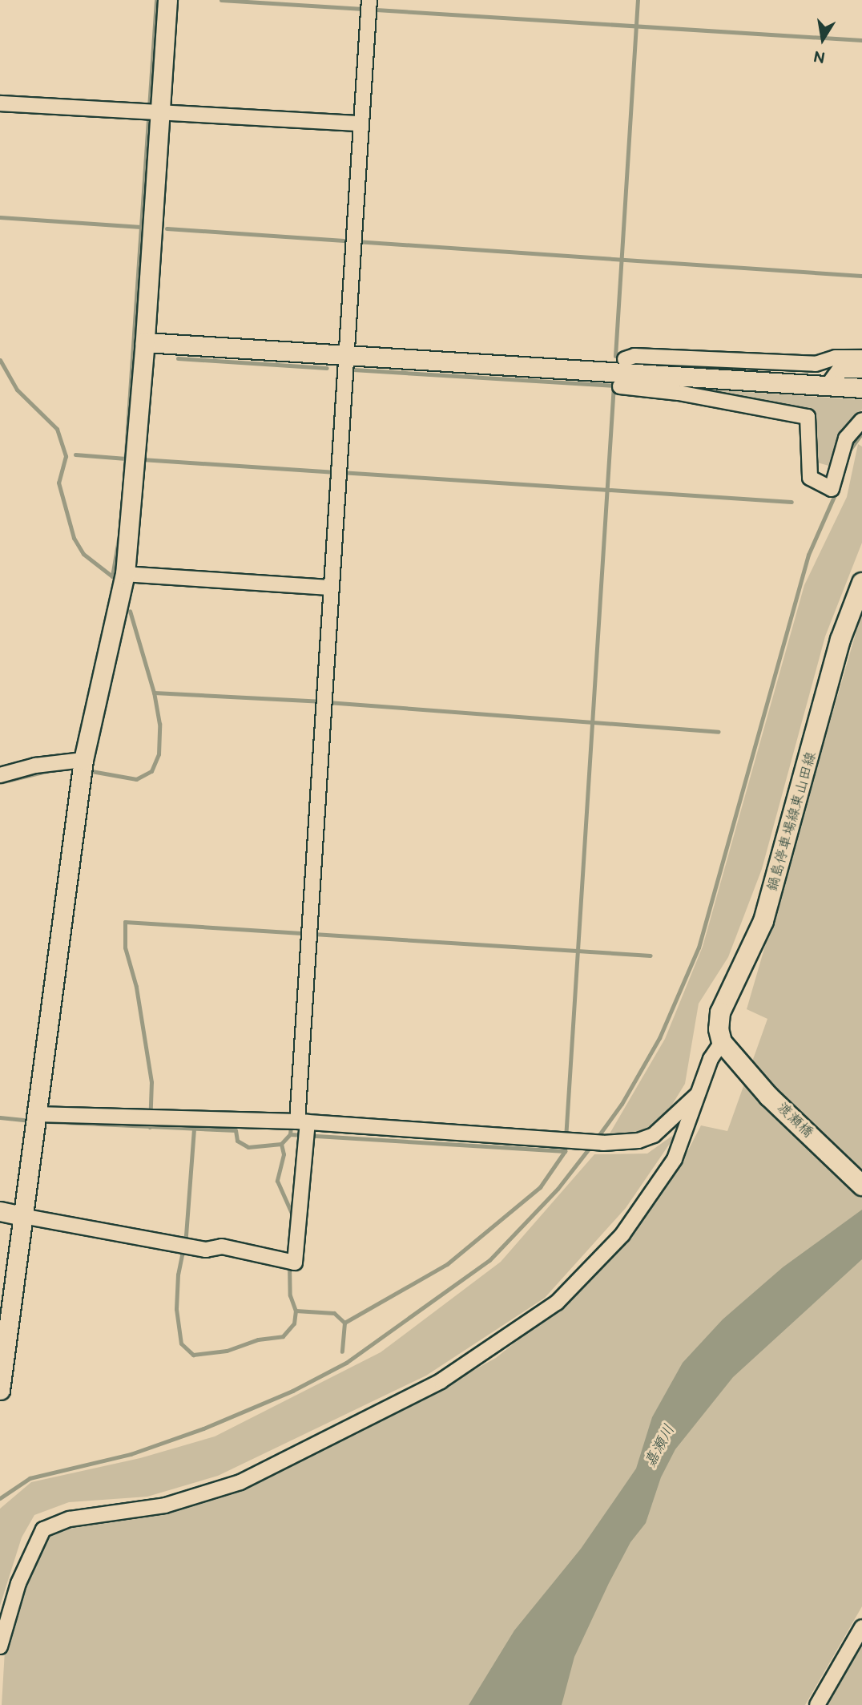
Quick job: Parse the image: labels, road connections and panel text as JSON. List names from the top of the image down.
{
  "streets": {
    "main road": ["鍋島停車場線東山田線", "渡瀬橋"]
  },
  "crossings": [
    ["鍋島停車場線東山田線", "渡瀬橋"]
  ],
  "water": ["嘉瀬川"],
  "north": "bottom"
}
